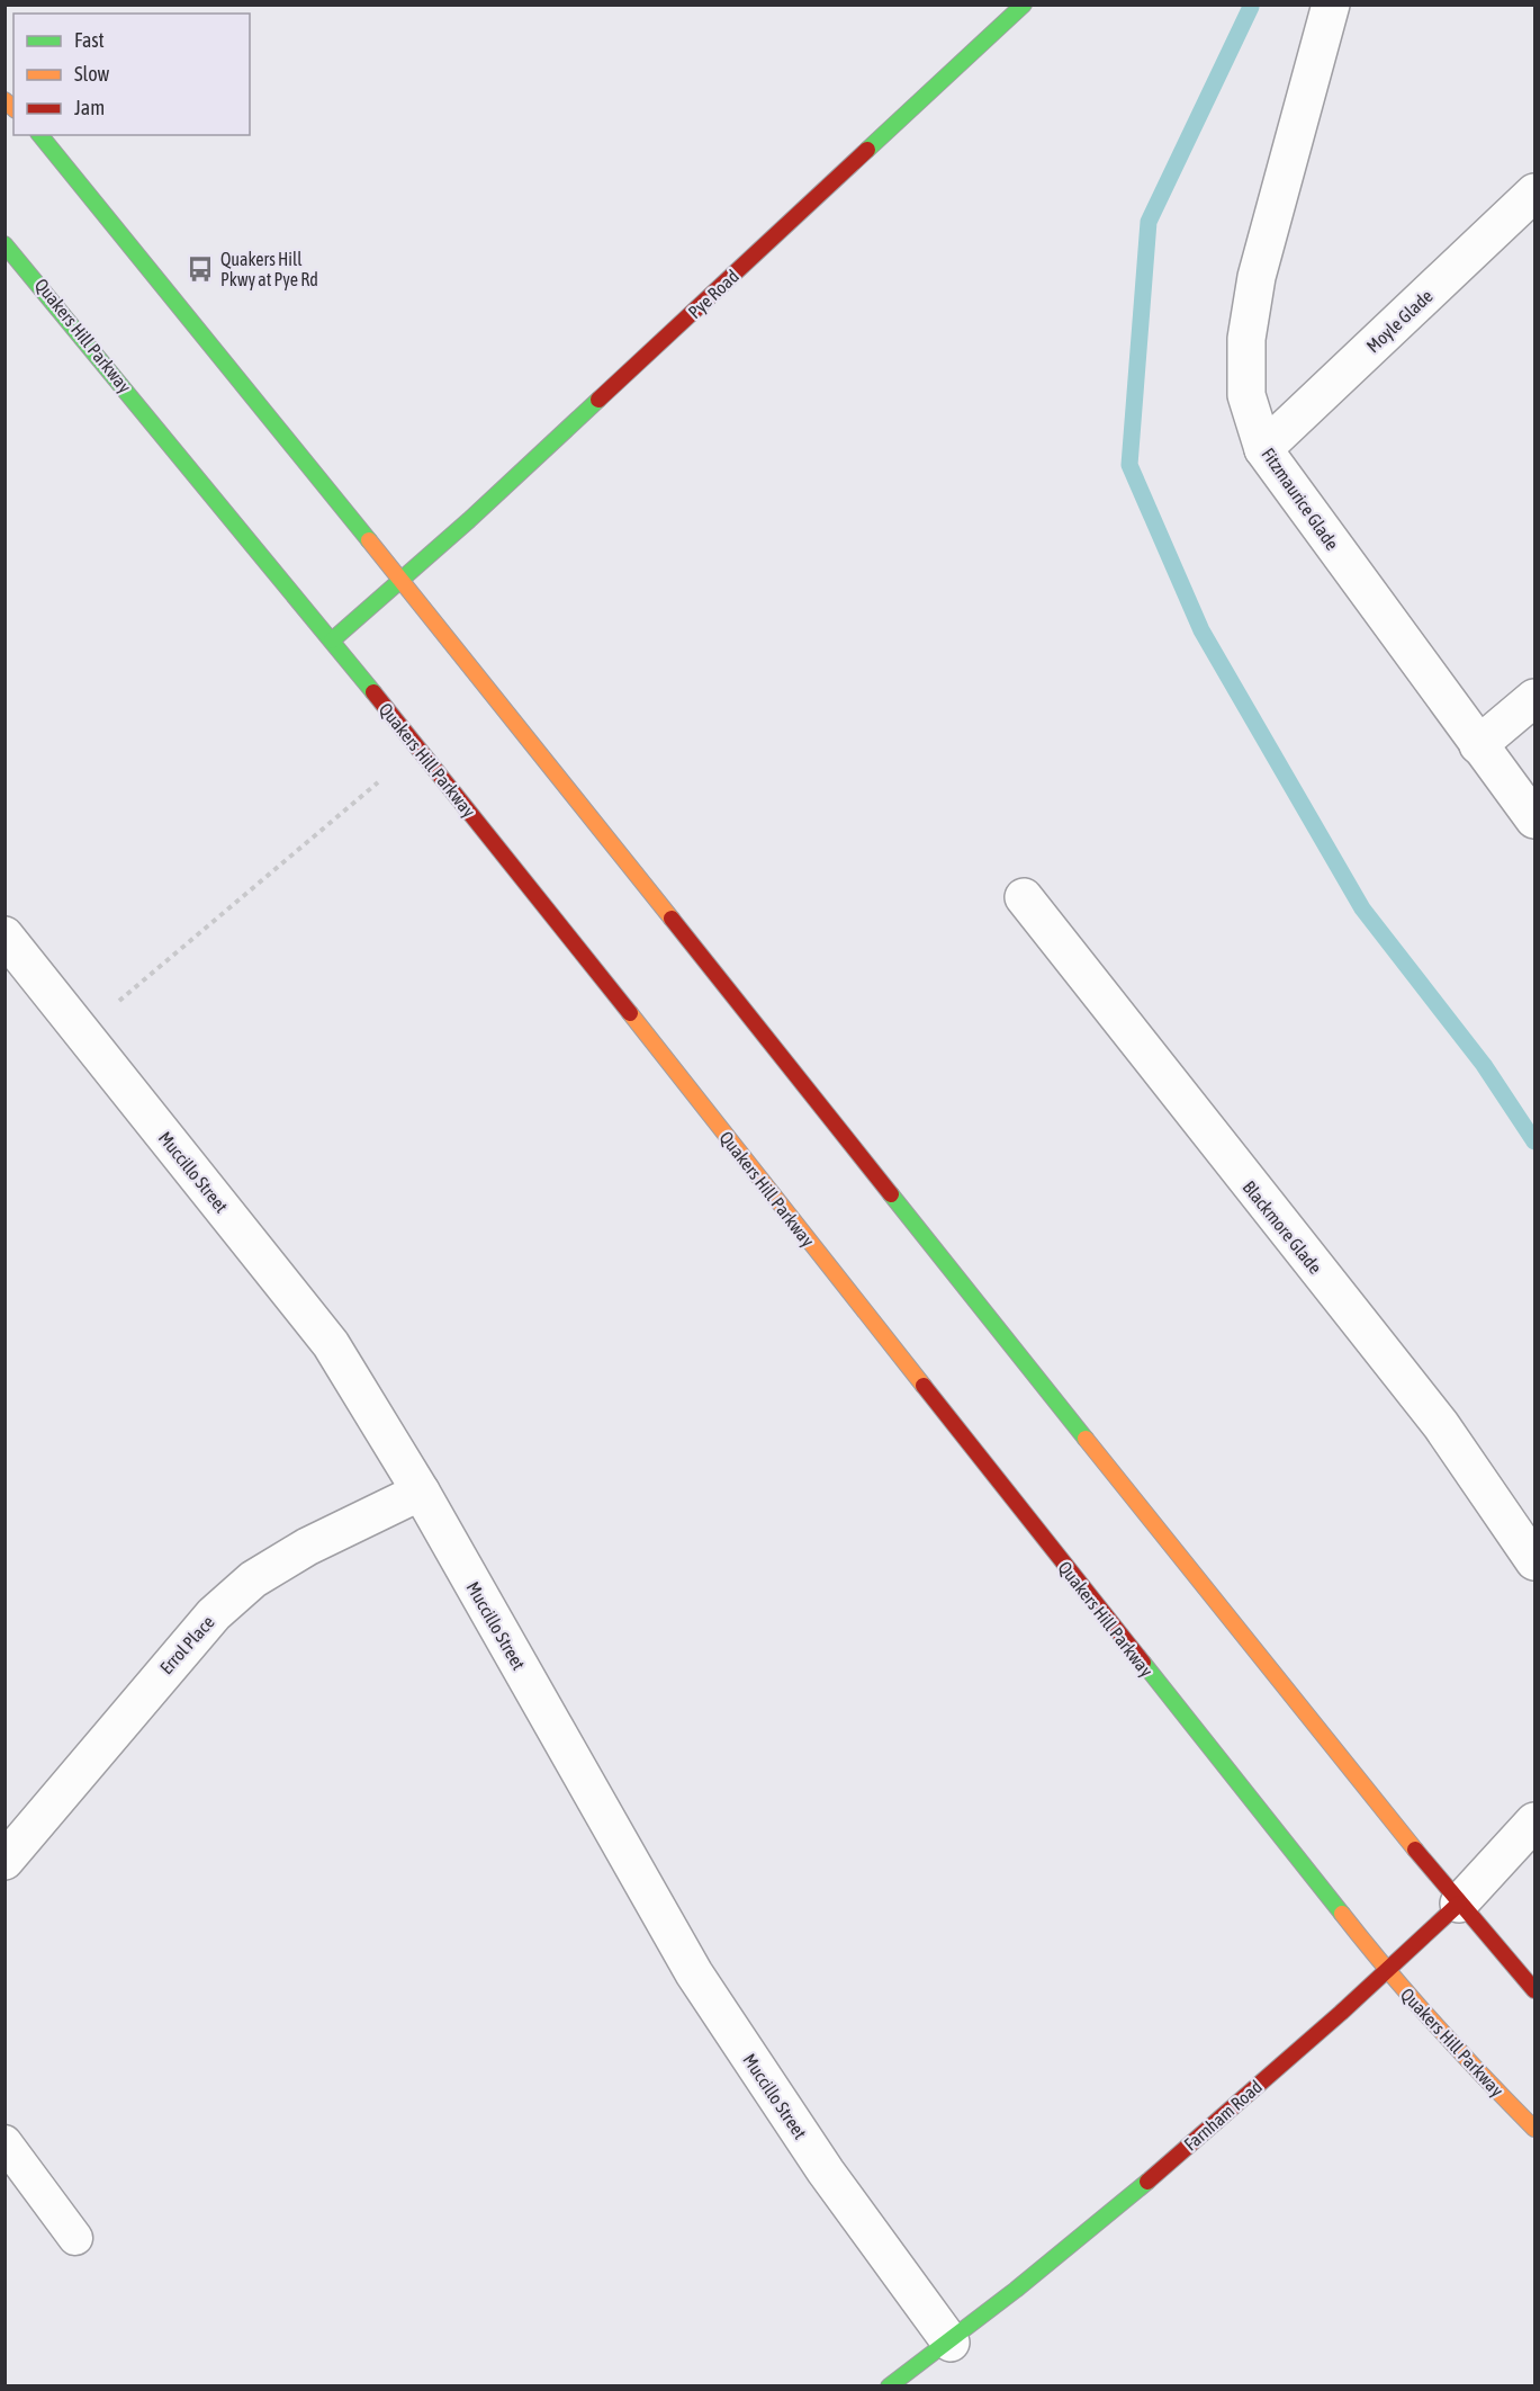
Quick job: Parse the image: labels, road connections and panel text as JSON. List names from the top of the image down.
{
  "streets": {
    "main road": ["Pye Road", "Quakers Hill Parkway", "Farnham Road"],
    "street": [
      "Moyle Glade",
      "Fitzmaurice Glade",
      "Muccillo Street",
      "Blackmore Glade",
      "Errol Place"
    ]
  },
  "crossings": [
    ["Pye Road", "Quakers Hill Parkway"],
    ["Moyle Glade", "Fitzmaurice Glade"],
    ["Quakers Hill Parkway", "Farnham Road"],
    ["Muccillo Street", "Errol Place"],
    ["Muccillo Street", "Farnham Road"]
  ],
  "places": {
    "bus stop": ["Quakers Hill Pkwy at Pye Rd"]
  },
  "legend": ["Fast", "Slow", "Jam"]
}
